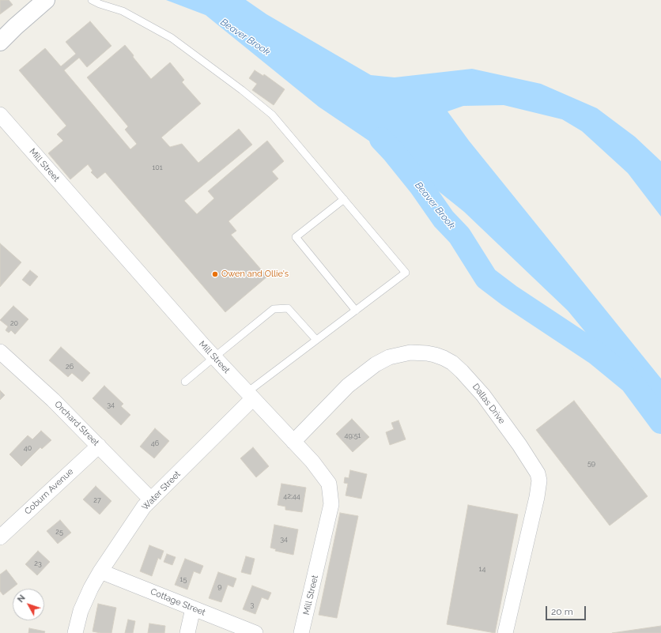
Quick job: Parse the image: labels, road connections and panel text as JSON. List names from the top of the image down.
{
  "streets": {
    "street": [
      "Mill Street",
      "Dallas Drive",
      "Orchard Street",
      "Water Street",
      "Coburn Avenue",
      "Cottage Street"
    ]
  },
  "crossings": [
    ["Mill Street", "Dallas Drive"],
    ["Mill Street", "Water Street"],
    ["Orchard Street", "Water Street"],
    ["Orchard Street", "Coburn Avenue"],
    ["Water Street", "Cottage Street"]
  ],
  "water": ["Beaver Brook"],
  "places": ["Owen and Ollie's"],
  "house_numbers": [
    "101",
    "20",
    "26",
    "34",
    "49;51",
    "46",
    "40",
    "59",
    "42;44",
    "27",
    "25",
    "34",
    "23",
    "14",
    "15",
    "9",
    "3"
  ],
  "scale_bar": "20 m",
  "north": "top left"
}
